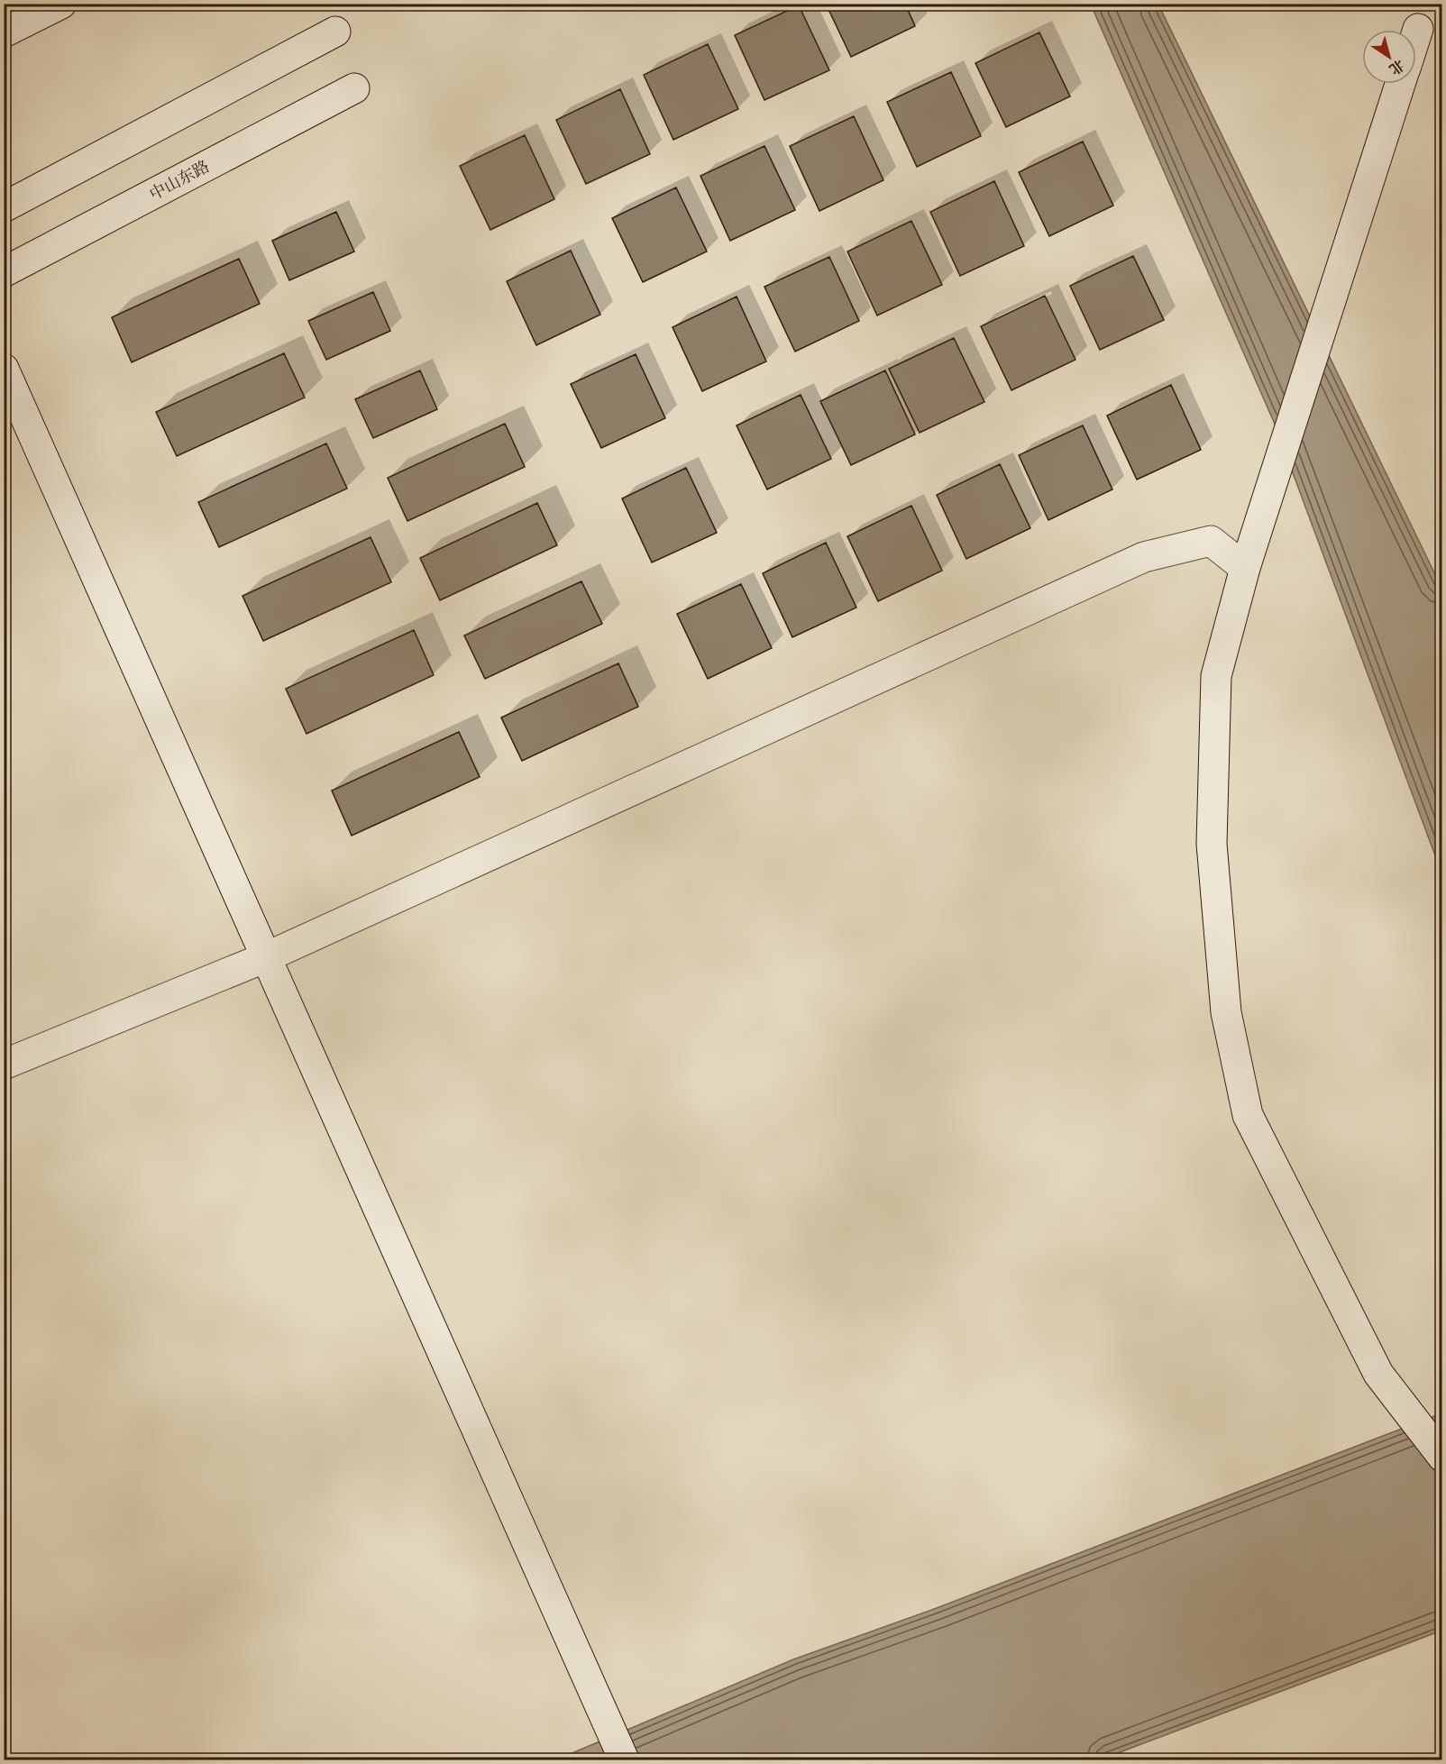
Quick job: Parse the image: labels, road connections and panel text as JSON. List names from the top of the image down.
{
  "streets": {
    "street": ["中山东路"]
  },
  "north": "bottom right"
}
